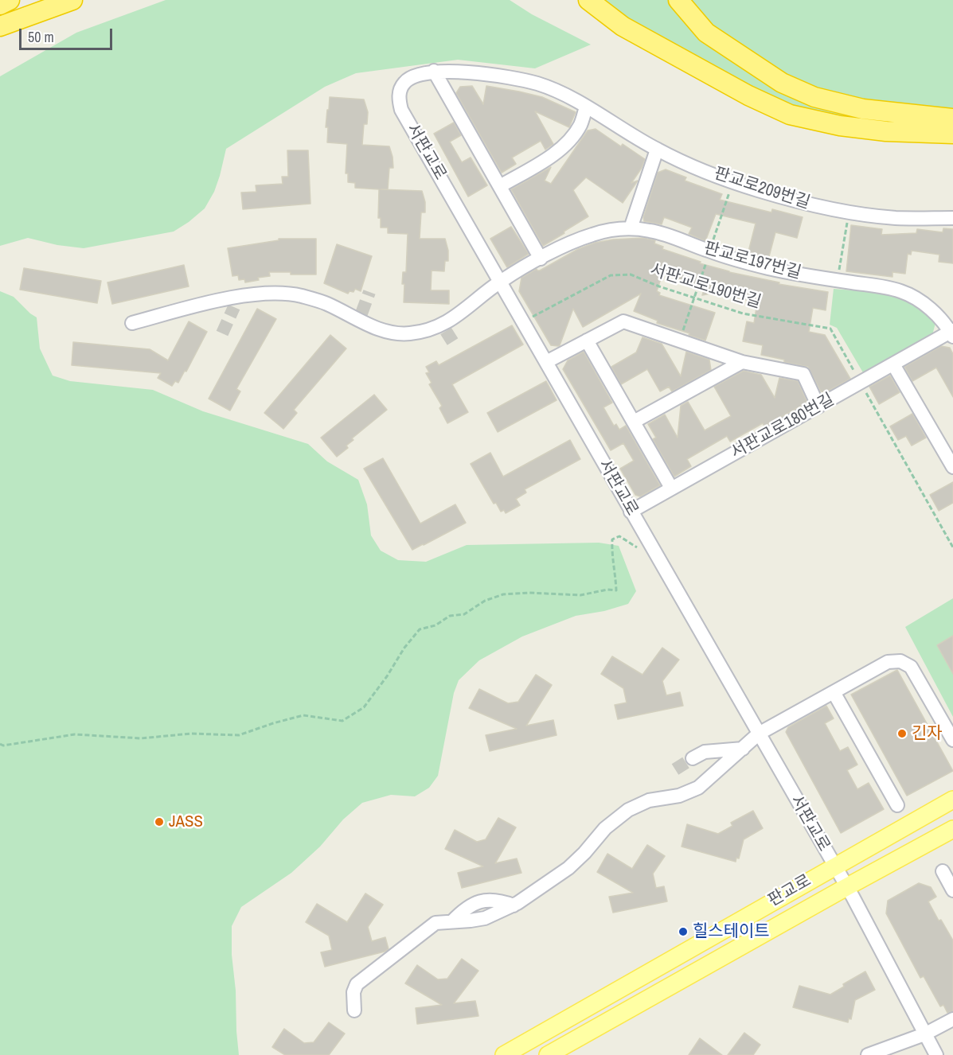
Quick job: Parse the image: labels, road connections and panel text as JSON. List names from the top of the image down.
{
  "streets": {
    "main road": ["판교로"],
    "street": [
      "서판교로",
      "판교로209번길",
      "판교로197번길",
      "서판교로180번길"
    ],
    "path": ["서판교로190번길"]
  },
  "crossings": [
    ["서판교로", "판교로209번길"],
    ["서판교로", "판교로197번길"],
    ["서판교로", "서판교로190번길"],
    ["서판교로", "서판교로180번길"],
    ["서판교로", "판교로"],
    ["판교로197번길", "서판교로180번길"],
    ["서판교로190번길", "서판교로180번길"]
  ],
  "places": ["긴자", "JASS", "힐스테이트"],
  "scale_bar": "50 m"
}
